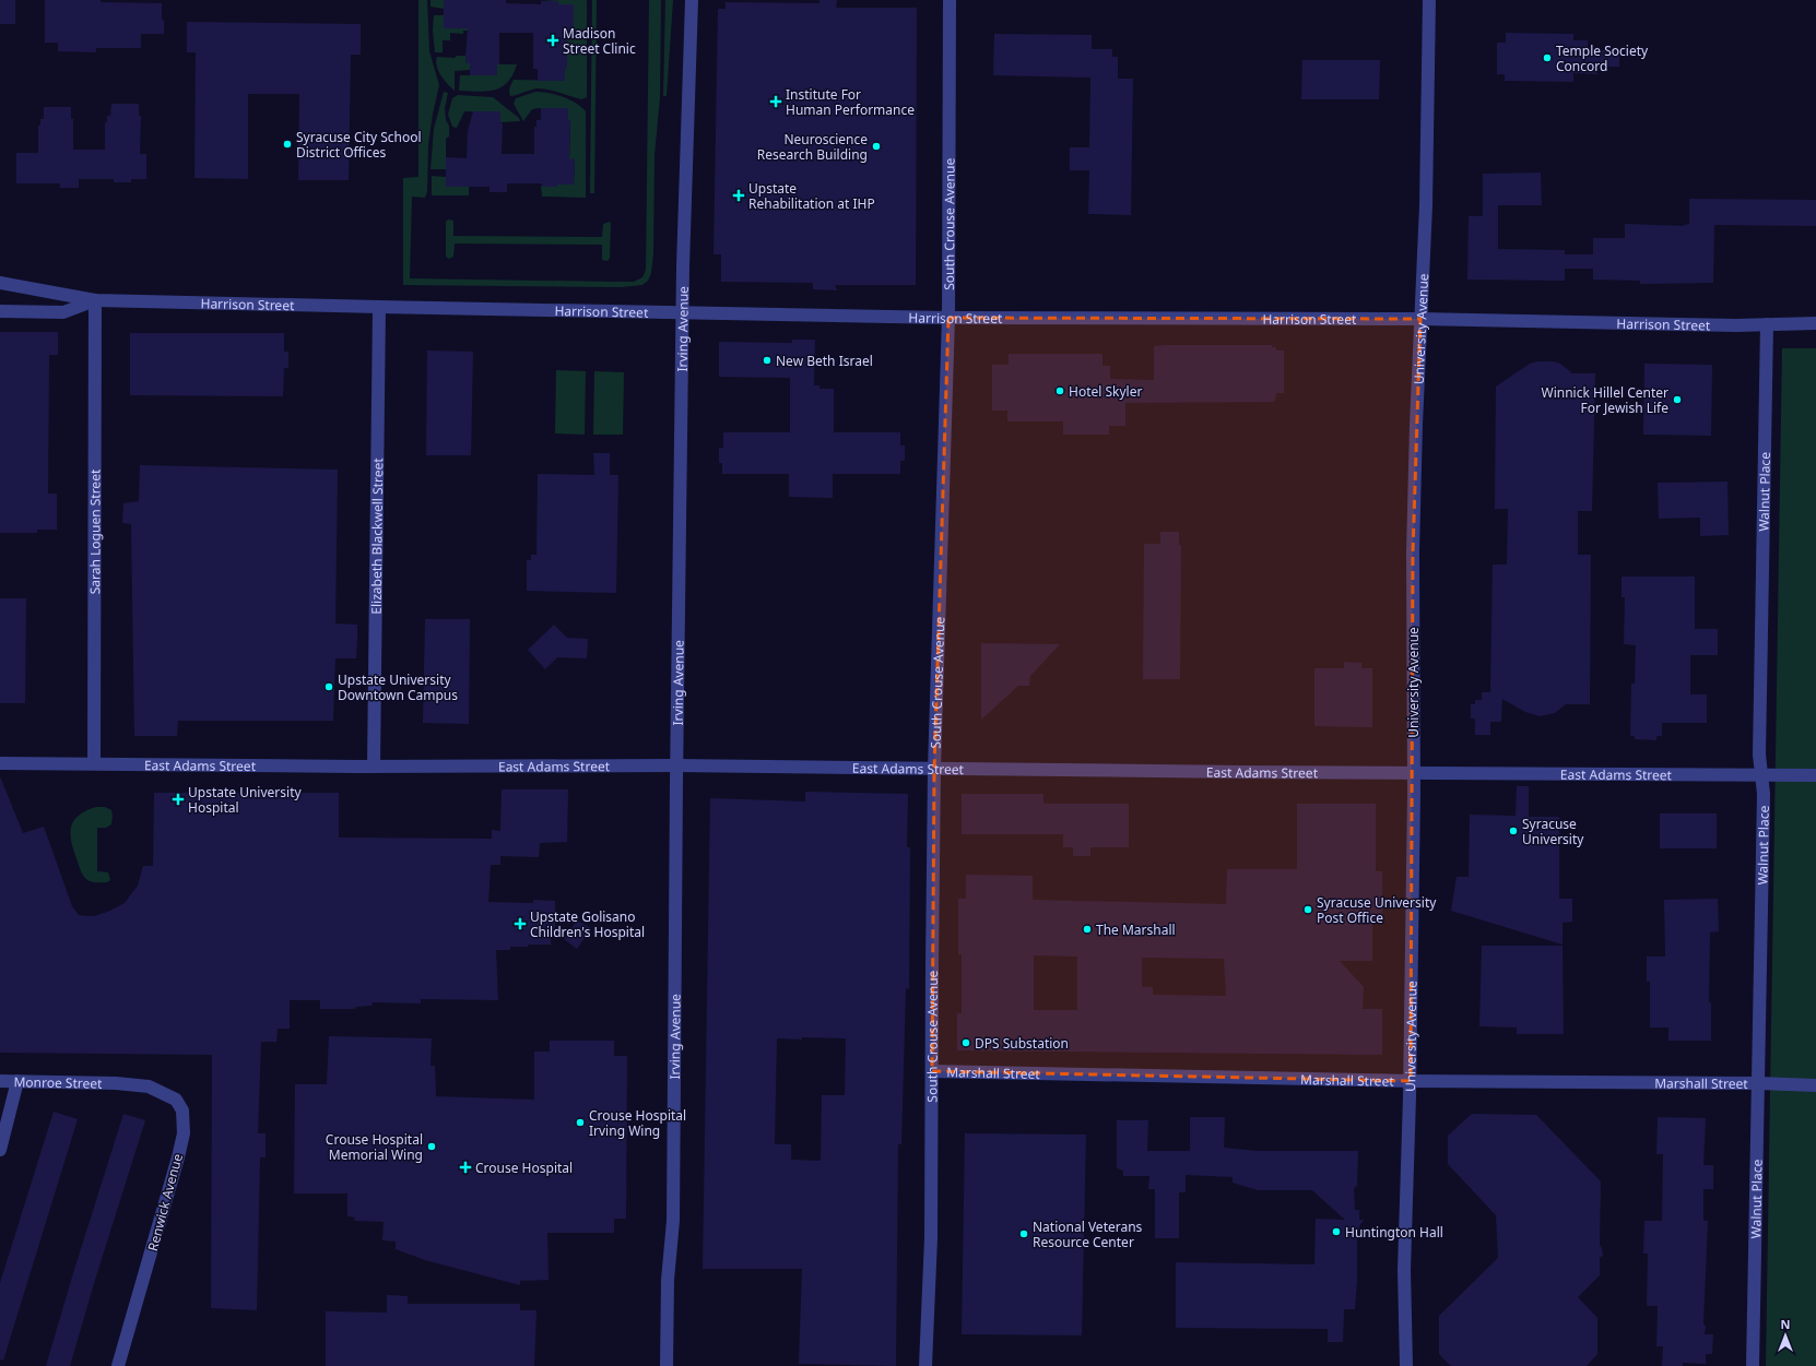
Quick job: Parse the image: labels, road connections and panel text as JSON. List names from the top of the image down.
{
  "streets": {
    "street": [
      "South Crouse Avenue",
      "Harrison Street",
      "Irving Avenue",
      "University Avenue",
      "Walnut Place",
      "Sarah Loguen Street",
      "Elizabeth Blackwell Street",
      "East Adams Street",
      "Marshall Street",
      "Monroe Street",
      "Renwick Avenue"
    ]
  },
  "crossings": [
    ["South Crouse Avenue", "Harrison Street"],
    ["South Crouse Avenue", "East Adams Street"],
    ["South Crouse Avenue", "Marshall Street"],
    ["Harrison Street", "Irving Avenue"],
    ["Harrison Street", "University Avenue"],
    ["Harrison Street", "Walnut Place"],
    ["Harrison Street", "Sarah Loguen Street"],
    ["Harrison Street", "Elizabeth Blackwell Street"],
    ["Irving Avenue", "East Adams Street"],
    ["University Avenue", "East Adams Street"],
    ["University Avenue", "Marshall Street"],
    ["Walnut Place", "East Adams Street"],
    ["Walnut Place", "Marshall Street"],
    ["Sarah Loguen Street", "East Adams Street"],
    ["Elizabeth Blackwell Street", "East Adams Street"],
    ["Monroe Street", "Renwick Avenue"]
  ],
  "places": {
    "health": [
      "Madison Street Clinic",
      "Institute For Human Performance",
      "Upstate Rehabilitation at IHP",
      "Upstate University Hospital",
      "Upstate Golisano Children's Hospital",
      "Crouse Hospital"
    ],
    "other": [
      "Temple Society Concord",
      "Syracuse City School District Offices",
      "Neuroscience Research Building",
      "New Beth Israel",
      "Hotel Skyler",
      "Winnick Hillel Center For Jewish Life",
      "Upstate University Downtown Campus",
      "Syracuse University",
      "Syracuse University Post Office",
      "The Marshall",
      "DPS Substation",
      "Crouse Hospital Irving Wing",
      "Crouse Hospital Memorial Wing",
      "Huntington Hall",
      "National Veterans Resource Center"
    ]
  },
  "north": "top"
}
